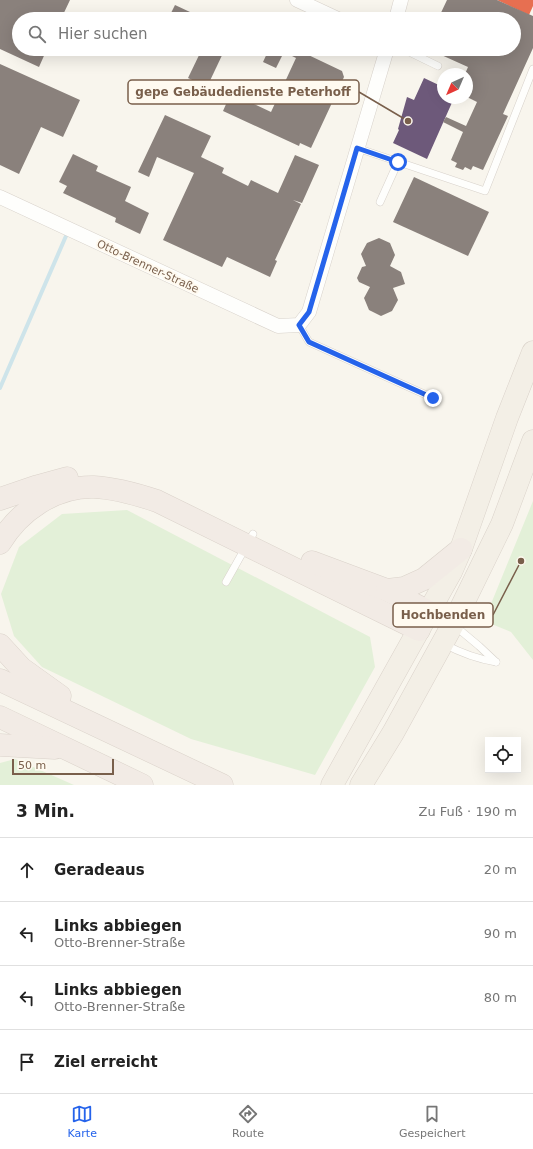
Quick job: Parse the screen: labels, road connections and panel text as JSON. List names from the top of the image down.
{
  "streets": {
    "street": ["Otto-Brenner-Straße"]
  },
  "places": ["gepe Gebäudedienste Peterhoff", "Hochbenden"],
  "scale_bar": "50 m",
  "north": "bottom left",
  "page": {
    "search": "Hier suchen",
    "scale": "50 m",
    "heading": ["3 Min.", "Zu Fuß · 190 m"],
    "list": [
      ["Geradeaus", "20 m"],
      ["Links abbiegen", "Otto-Brenner-Straße", "90 m"],
      ["Links abbiegen", "Otto-Brenner-Straße", "80 m"],
      "Ziel erreicht"
    ],
    "nav": ["Karte", "Route", "Gespeichert"]
  }
}
